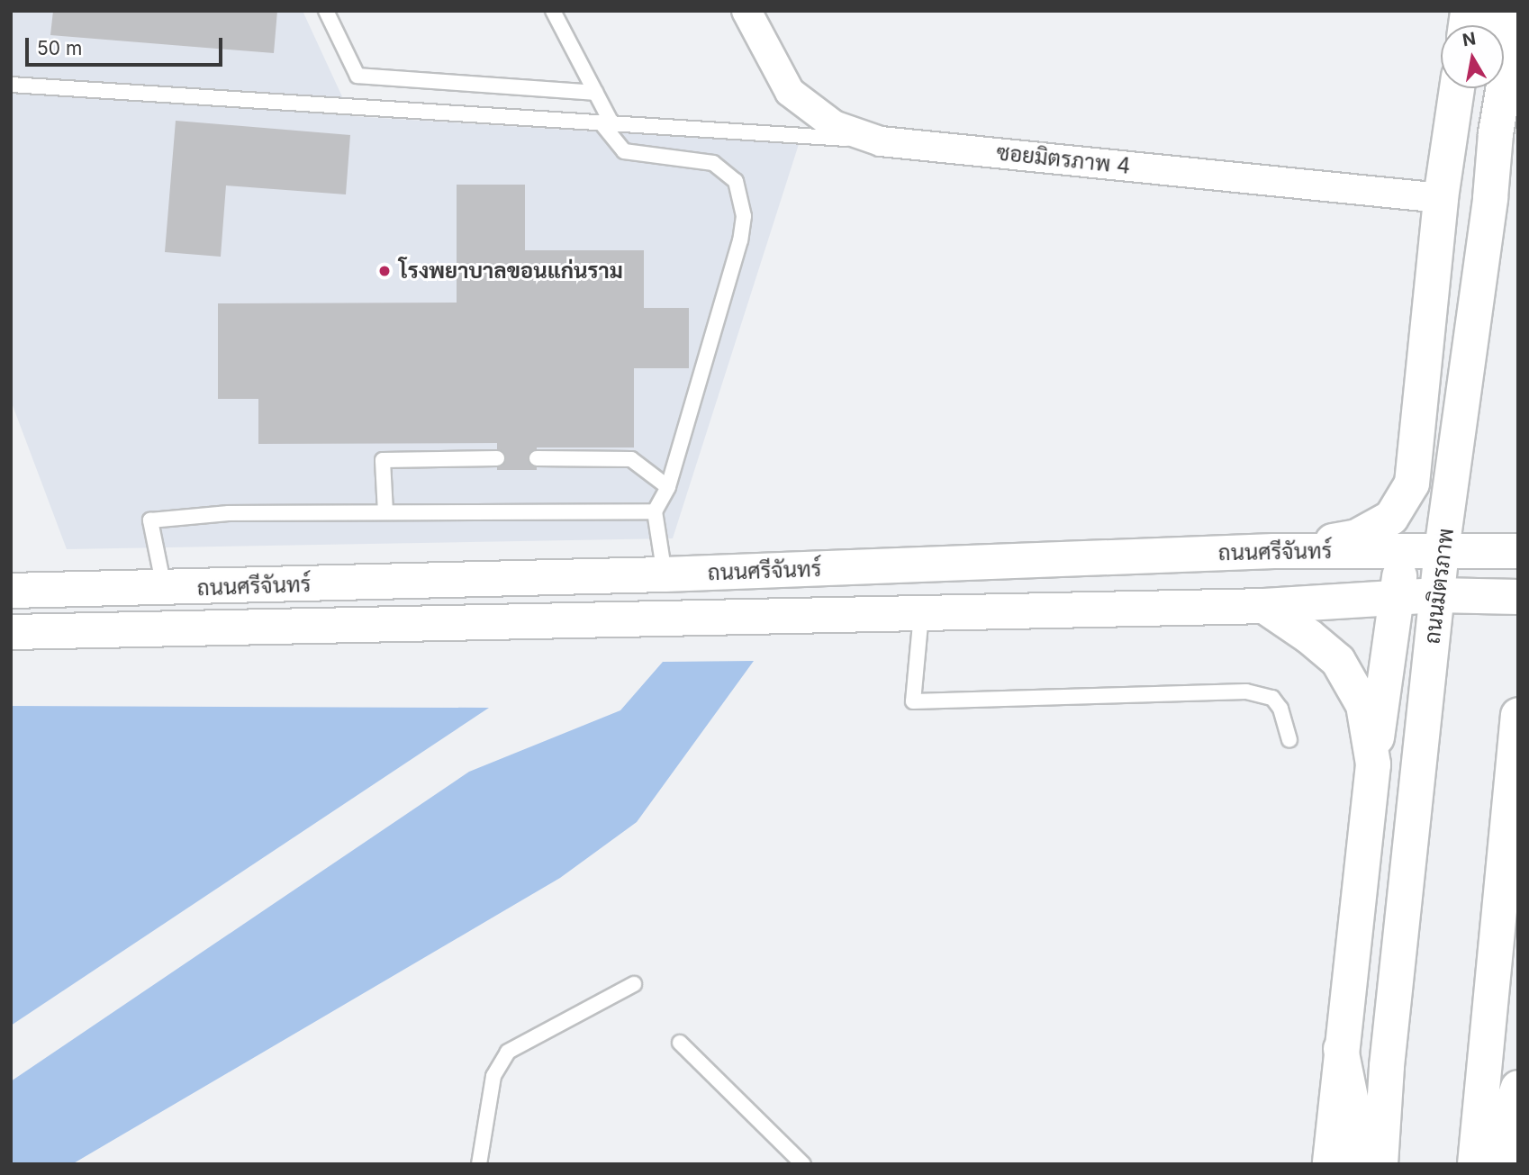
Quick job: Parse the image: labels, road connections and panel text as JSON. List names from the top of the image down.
{
  "streets": {
    "main road": ["ถนนศรีจันทร์", "ถนนมิตรภาพ"],
    "street": ["ซอยมิตรภาพ 4"]
  },
  "crossings": [
    ["ถนนศรีจันทร์", "ถนนมิตรภาพ"]
  ],
  "places": ["โรงพยาบาลขอนแก่นราม"],
  "scale_bar": "50 m",
  "north": "top"
}
